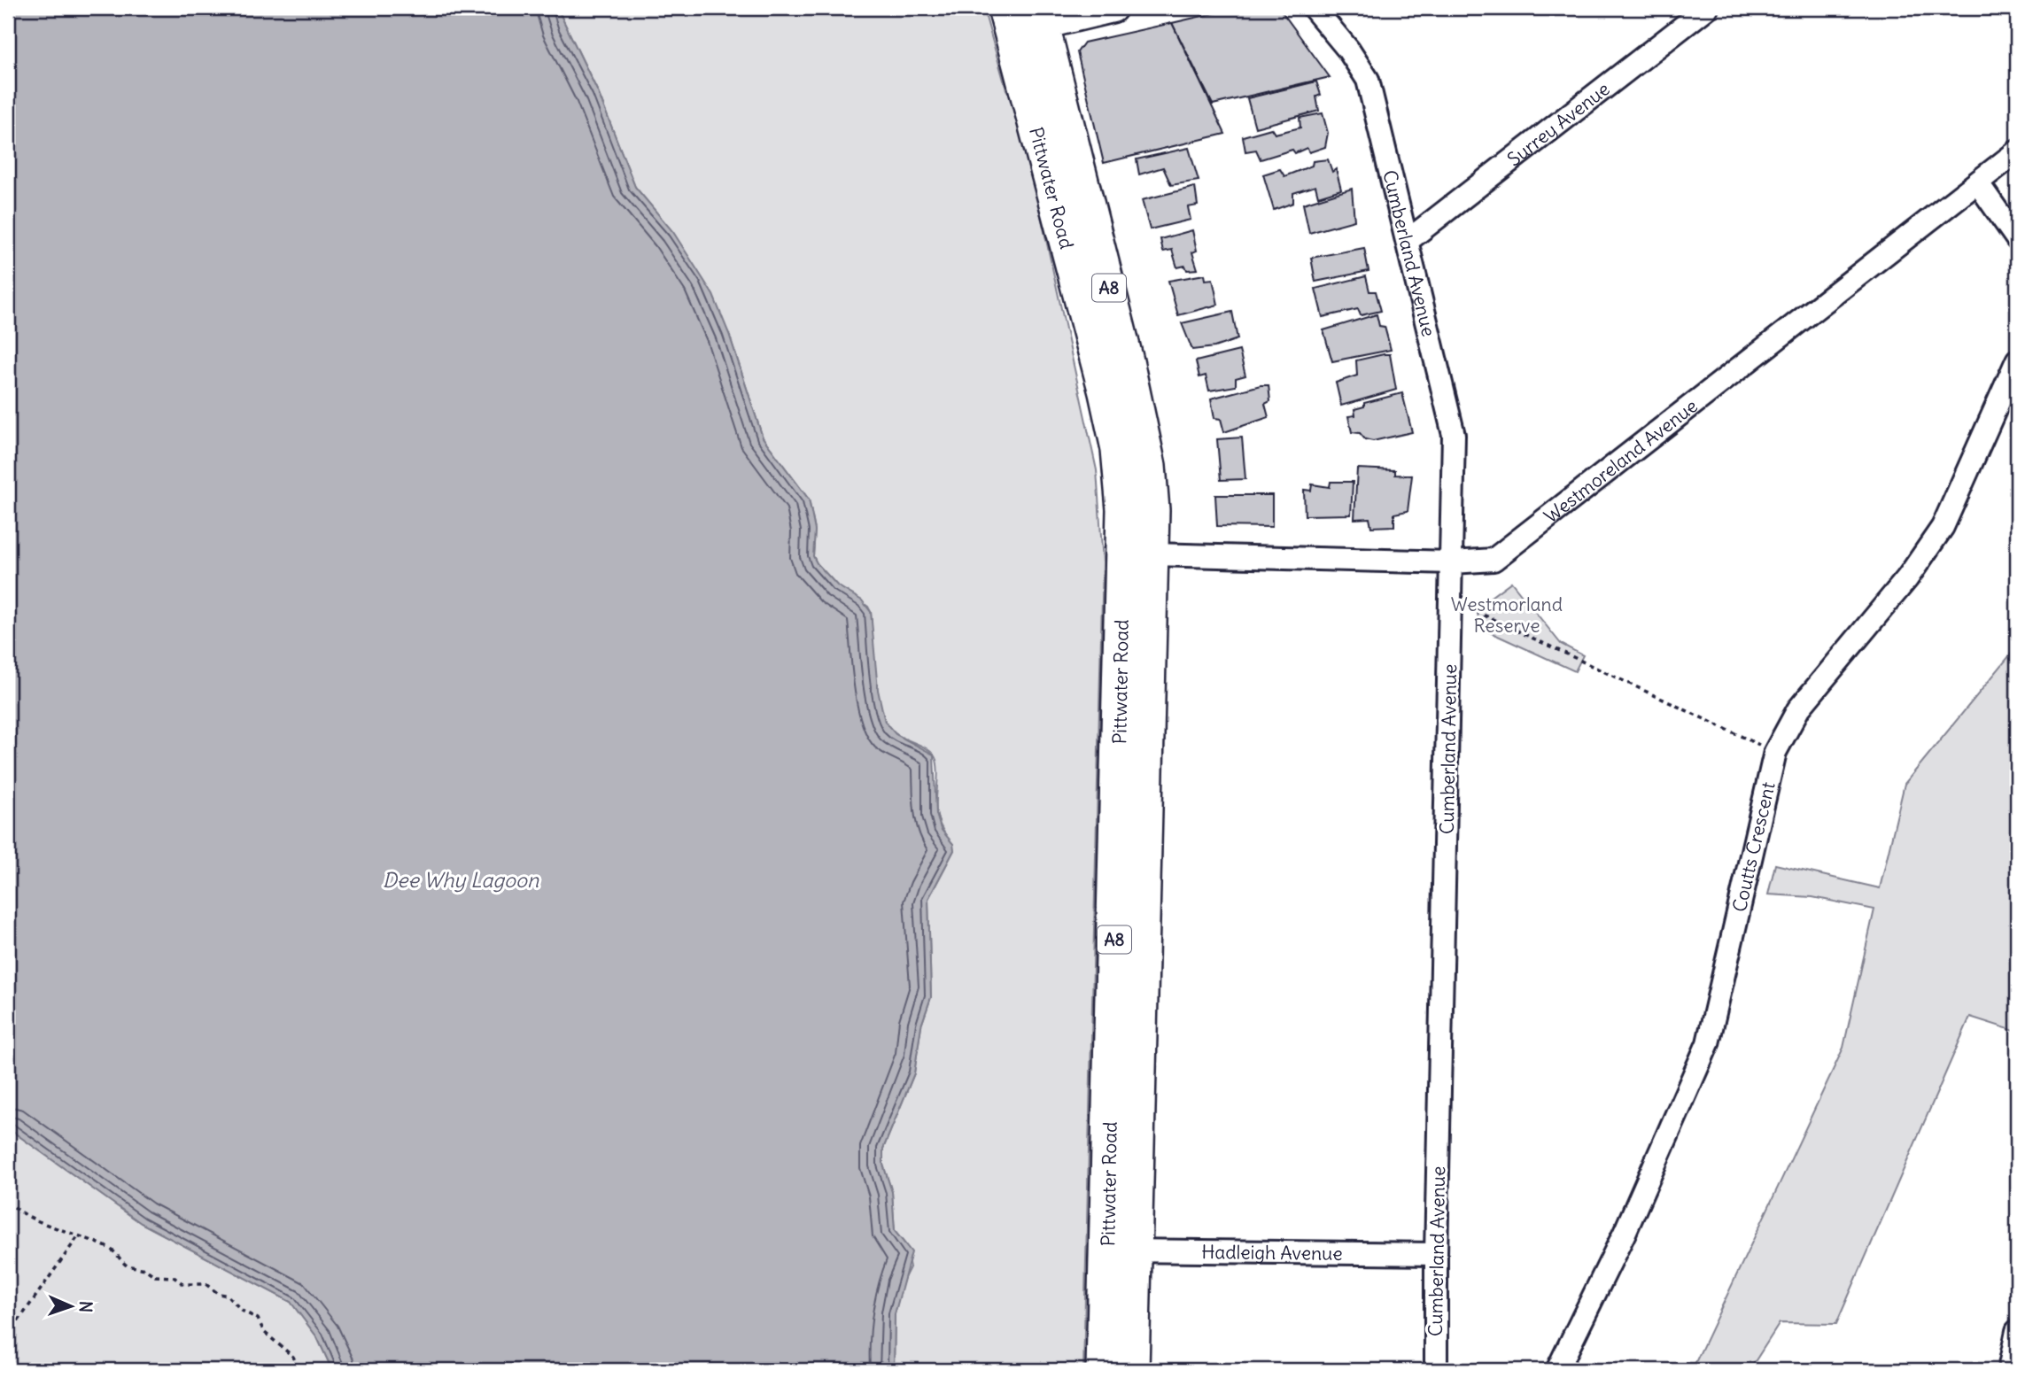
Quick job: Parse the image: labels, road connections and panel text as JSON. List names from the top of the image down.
{
  "streets": {
    "highway": ["Pittwater Road", "A8"],
    "street": [
      "Surrey Avenue",
      "Cumberland Avenue",
      "Westmoreland Avenue",
      "Coutts Crescent",
      "Hadleigh Avenue"
    ]
  },
  "crossings": [
    ["Surrey Avenue", "Cumberland Avenue"],
    ["Pittwater Road", "Westmoreland Avenue"],
    ["Pittwater Road", "Hadleigh Avenue"],
    ["Cumberland Avenue", "Westmoreland Avenue"],
    ["Cumberland Avenue", "Hadleigh Avenue"]
  ],
  "water": ["Dee Why Lagoon"],
  "parks": ["Westmorland Reserve"],
  "north": "right"
}
